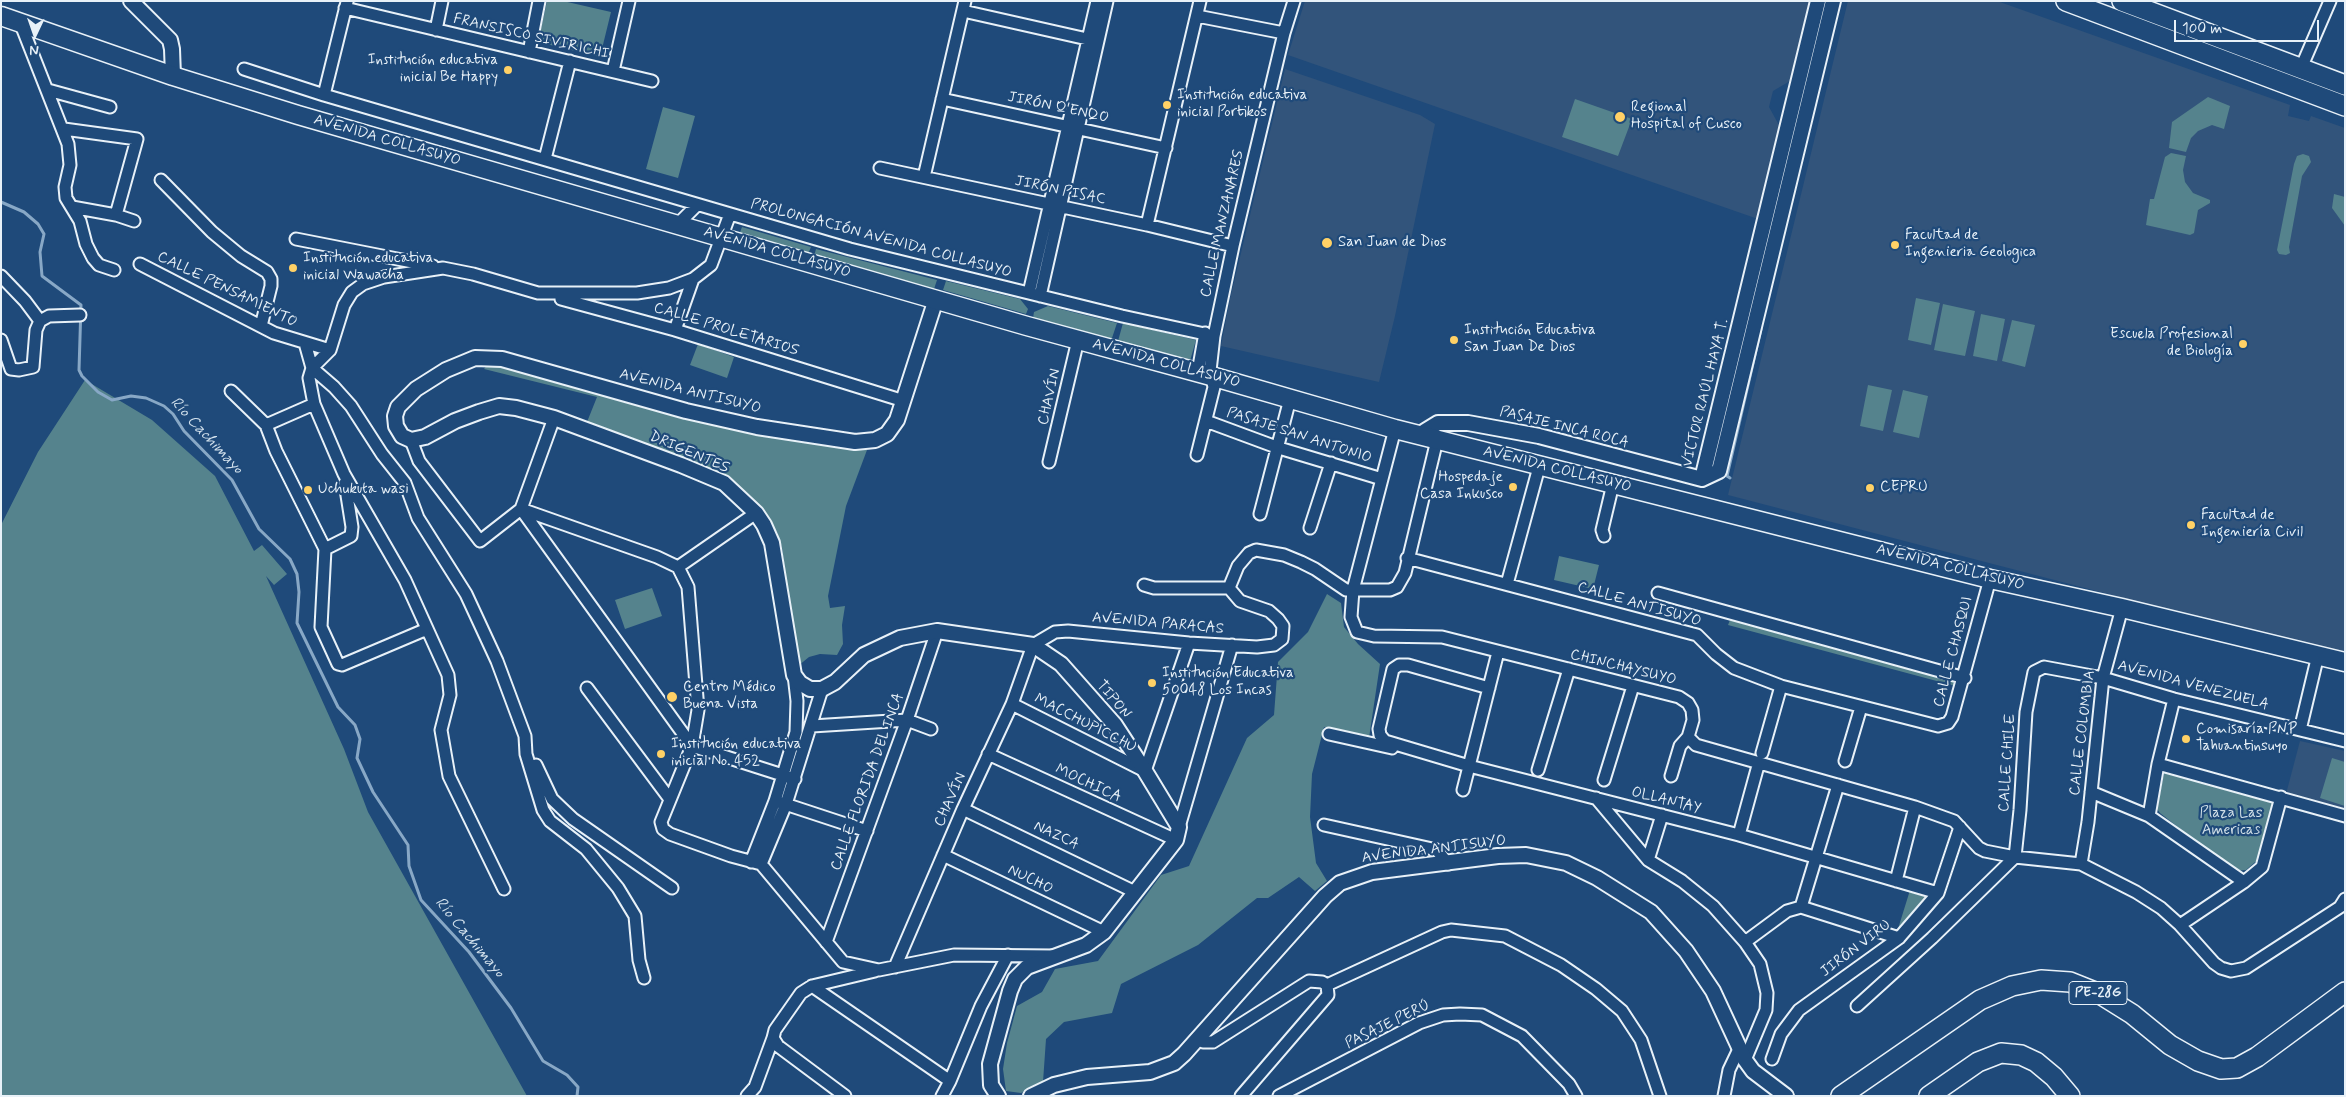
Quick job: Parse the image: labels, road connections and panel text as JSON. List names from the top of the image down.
{
  "streets": {
    "highway": ["PE-28G"],
    "main road": ["AVENIDA COLLASUYO"],
    "street": [
      "FRANSISCO SIVIRICHI",
      "JIRÓN Q'ENQO",
      "JIRÓN PISAC",
      "CALLE MANZANARES",
      "PROLONGACIÓN AVENIDA COLLASUYO",
      "CALLE PENSAMIENTO",
      "CALLE PROLETARIOS",
      "AVENIDA ANTISUYO",
      "VICTOR RAÚL HAYA T.",
      "CHAVÍN",
      "PASAJE INCA ROCA",
      "PASAJE SAN ANTONIO",
      "DRIGENTES",
      "CALLE ANTISUYO",
      "AVENIDA PARACAS",
      "CALLE CHASQUI",
      "CHINCHAYSUYO",
      "AVENIDA VENEZUELA",
      "TIPON",
      "MACCHUPICCHU",
      "CALLE COLOMBIA",
      "CALLE CHILE",
      "CALLE FLORIDA DEL INCA",
      "MOCHICA",
      "OLLANTAY",
      "NAZCA",
      "NUCHO",
      "JIRÓN VIRU",
      "PASAJE PERÚ"
    ]
  },
  "crossings": [
    ["AVENIDA COLLASUYO", "CALLE MANZANARES"],
    ["AVENIDA COLLASUYO", "AVENIDA ANTISUYO"],
    ["AVENIDA COLLASUYO", "CHAVÍN"],
    ["AVENIDA COLLASUYO", "PASAJE INCA ROCA"],
    ["AVENIDA COLLASUYO", "CALLE CHASQUI"],
    ["AVENIDA COLLASUYO", "CALLE COLOMBIA"],
    ["JIRÓN PISAC", "CALLE MANZANARES"],
    ["CALLE MANZANARES", "PROLONGACIÓN AVENIDA COLLASUYO"],
    ["CALLE MANZANARES", "PASAJE SAN ANTONIO"],
    ["CALLE PROLETARIOS", "AVENIDA ANTISUYO"],
    ["AVENIDA ANTISUYO", "DRIGENTES"],
    ["VICTOR RAÚL HAYA T.", "PASAJE INCA ROCA"],
    ["CHAVÍN", "AVENIDA PARACAS"],
    ["CHAVÍN", "TIPON"],
    ["CHAVÍN", "MACCHUPICCHU"],
    ["CHAVÍN", "MOCHICA"],
    ["CHAVÍN", "NAZCA"],
    ["CHAVÍN", "NUCHO"],
    ["CALLE ANTISUYO", "CALLE CHASQUI"],
    ["AVENIDA PARACAS", "TIPON"],
    ["AVENIDA VENEZUELA", "CALLE COLOMBIA"],
    ["AVENIDA VENEZUELA", "CALLE CHILE"],
    ["TIPON", "MACCHUPICCHU"],
    ["TIPON", "CALLE FLORIDA DEL INCA"],
    ["TIPON", "MOCHICA"],
    ["OLLANTAY", "JIRÓN VIRU"]
  ],
  "water": ["Río Cachimayo"],
  "parks": ["Plaza Las Americas"],
  "places": [
    "Institución educativa inicial Be Happy",
    "Institución educativa inicial Portikos",
    "Regional Hospital of Cusco",
    "San Juan de Dios",
    "Facultad de Ingenieria Geologica",
    "Institución educativa inicial Wawacha",
    "Institución Educativa San Juan De Dios",
    "Escuela Profesional de Biología",
    "Hospedaje Casa Inkusco",
    "CEPRU",
    "Uchukuta wasi",
    "Facultad de Ingeniería Civil",
    "Institución Educativa 50048 Los Incas",
    "Centro Médico Buena Vista",
    "Comisaría PNP Tahuantinsuyo",
    "Institución educativa inicial No. 452"
  ],
  "scale_bar": "100 m",
  "north": "bottom"
}
